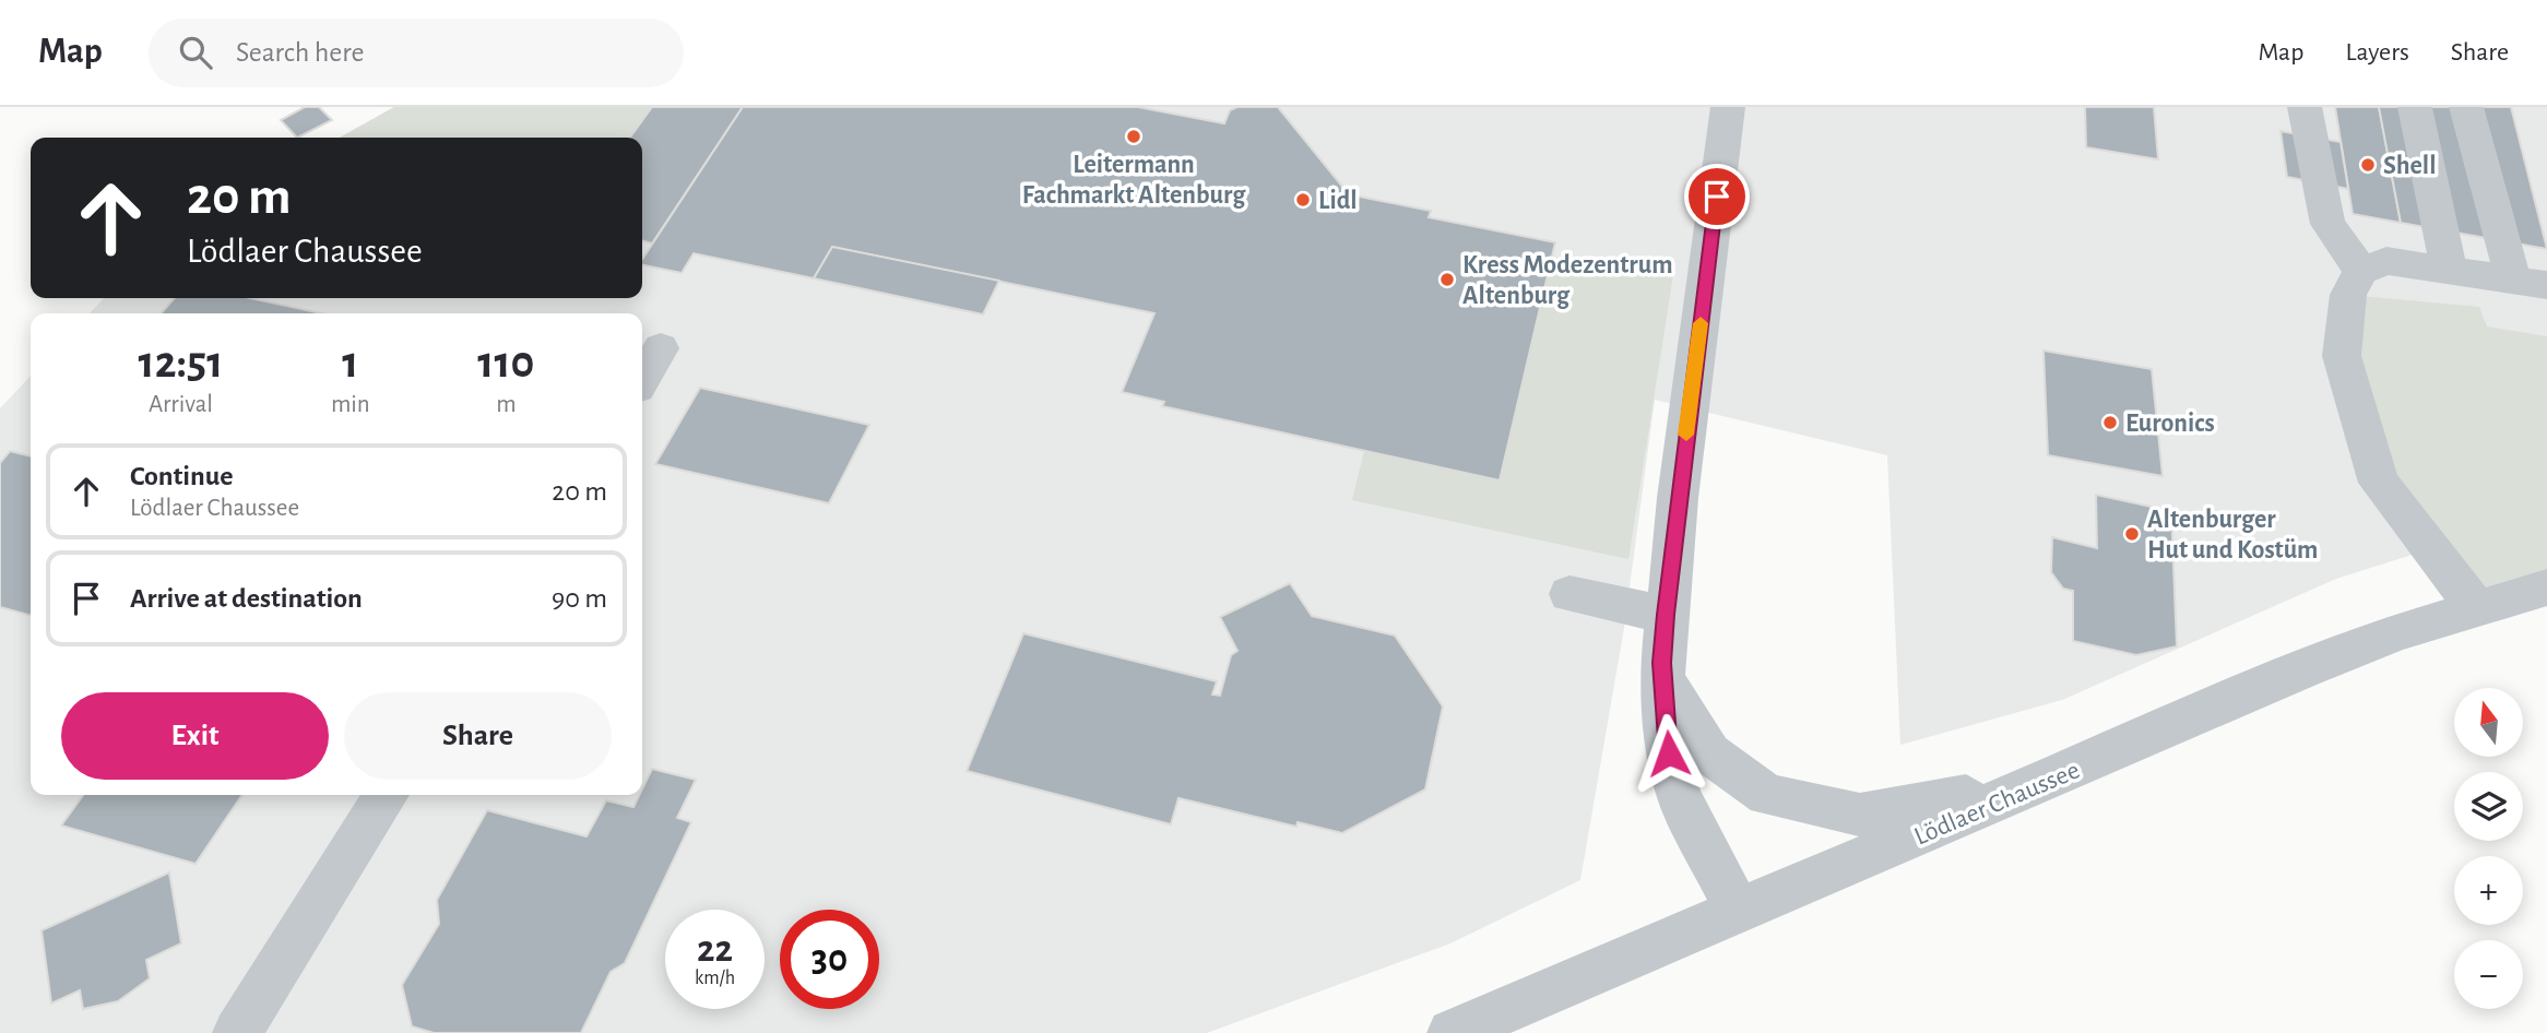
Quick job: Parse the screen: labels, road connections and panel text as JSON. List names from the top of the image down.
{
  "streets": {
    "street": ["Lödlaer Chaussee"]
  },
  "places": [
    "Leitermann Fachmarkt Altenburg",
    "Shell",
    "Lidl",
    "Kress Modezentrum Altenburg",
    "Euronics",
    "Altenburger Hut und Kostüm"
  ],
  "north": "top",
  "page": {
    "header": "Map",
    "search": "Search here",
    "nav": ["Map", "Layers", "Share"],
    "turn": ["20 m", "Lödlaer Chaussee"],
    "eta": [
      "12:51",
      "Arrival",
      "1",
      "min",
      "110",
      "m"
    ],
    "list": [
      {
        "name": "Continue",
        "note": "Lödlaer Chaussee",
        "value": "20 m"
      },
      {
        "name": "Arrive at destination",
        "value": "90 m"
      }
    ],
    "buttons": ["Exit", "Share"],
    "map_buttons": ["+", "−"],
    "speed": "22 km/h",
    "limit": "30"
  }
}
